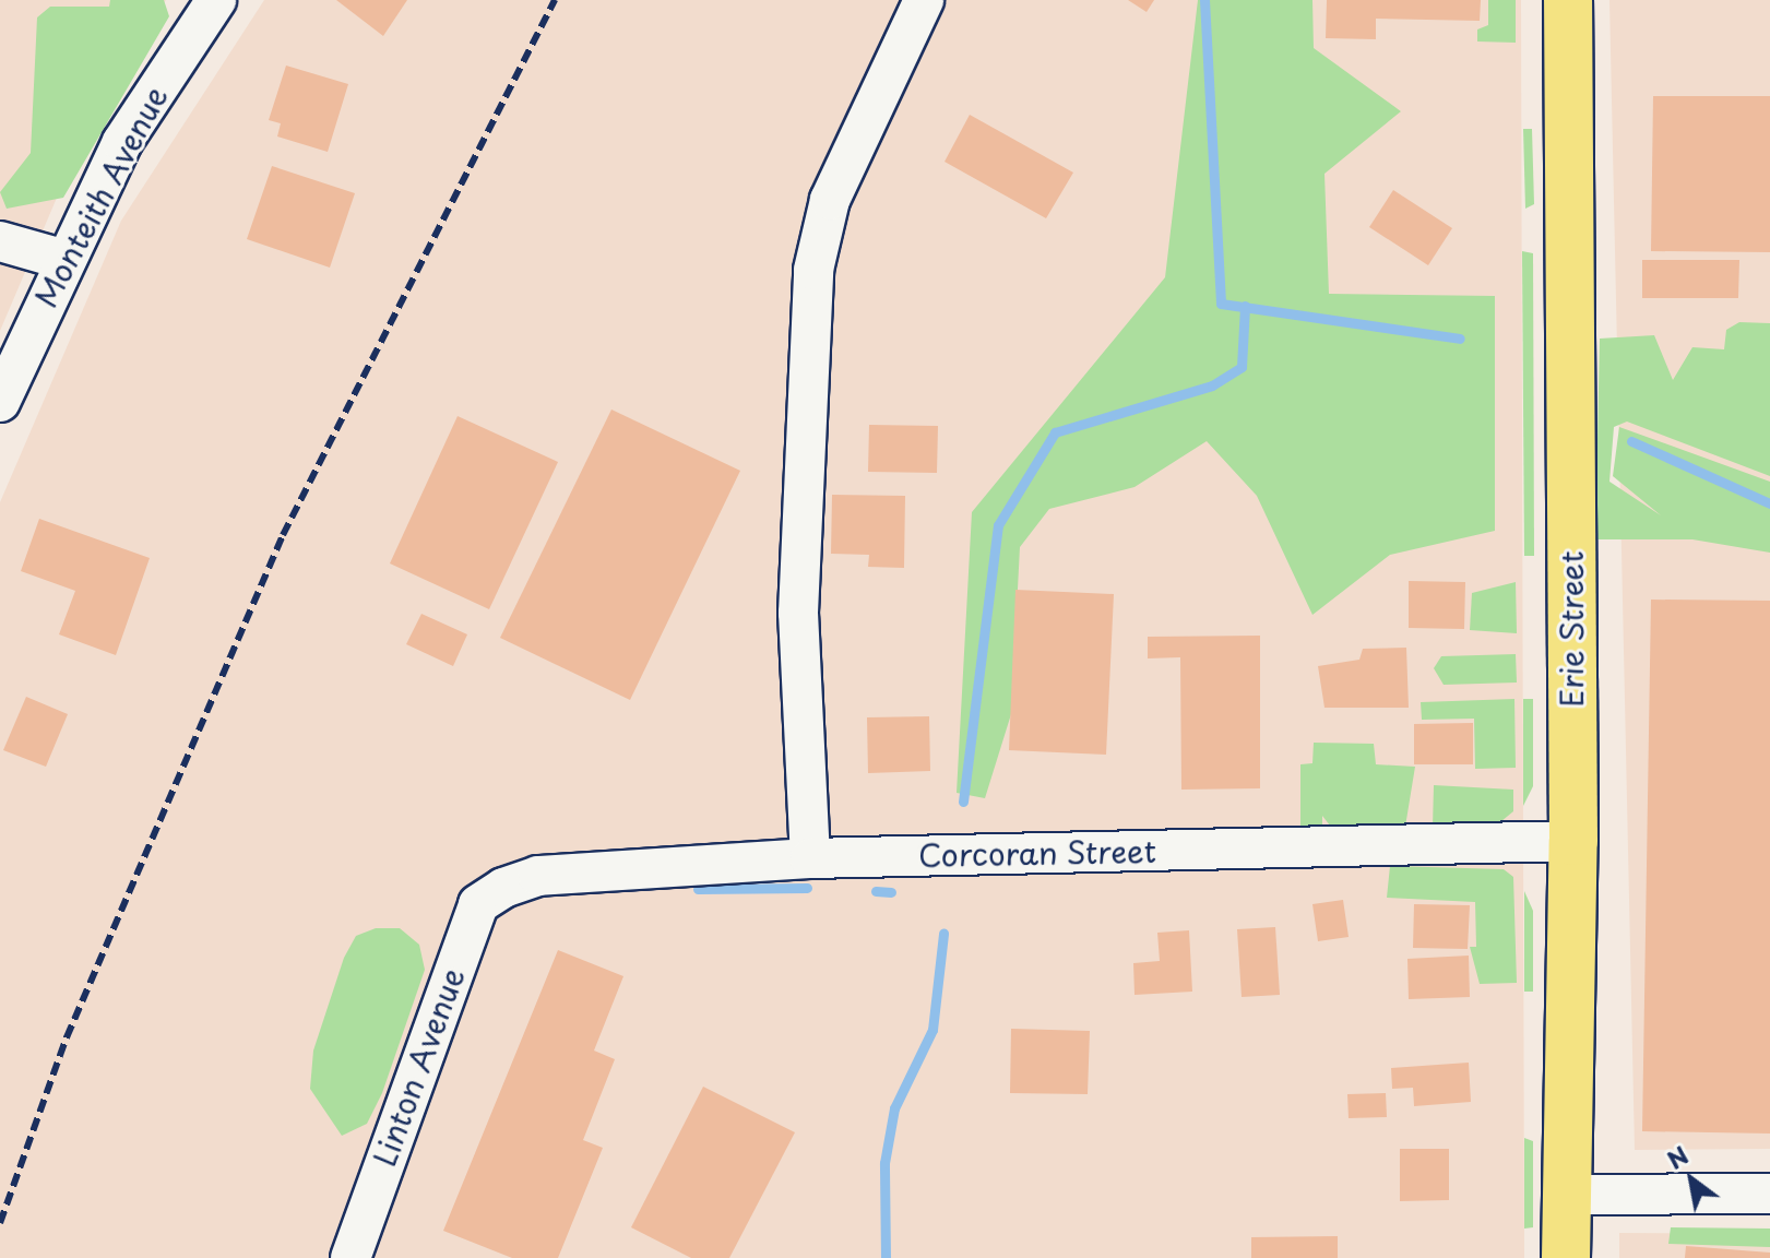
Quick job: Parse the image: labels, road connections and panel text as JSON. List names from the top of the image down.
{
  "streets": {
    "main road": ["Erie Street"],
    "street": ["Monteith Avenue", "Corcoran Street", "Linton Avenue"]
  },
  "crossings": [
    ["Erie Street", "Corcoran Street"],
    ["Corcoran Street", "Linton Avenue"]
  ],
  "north": "top left"
}
